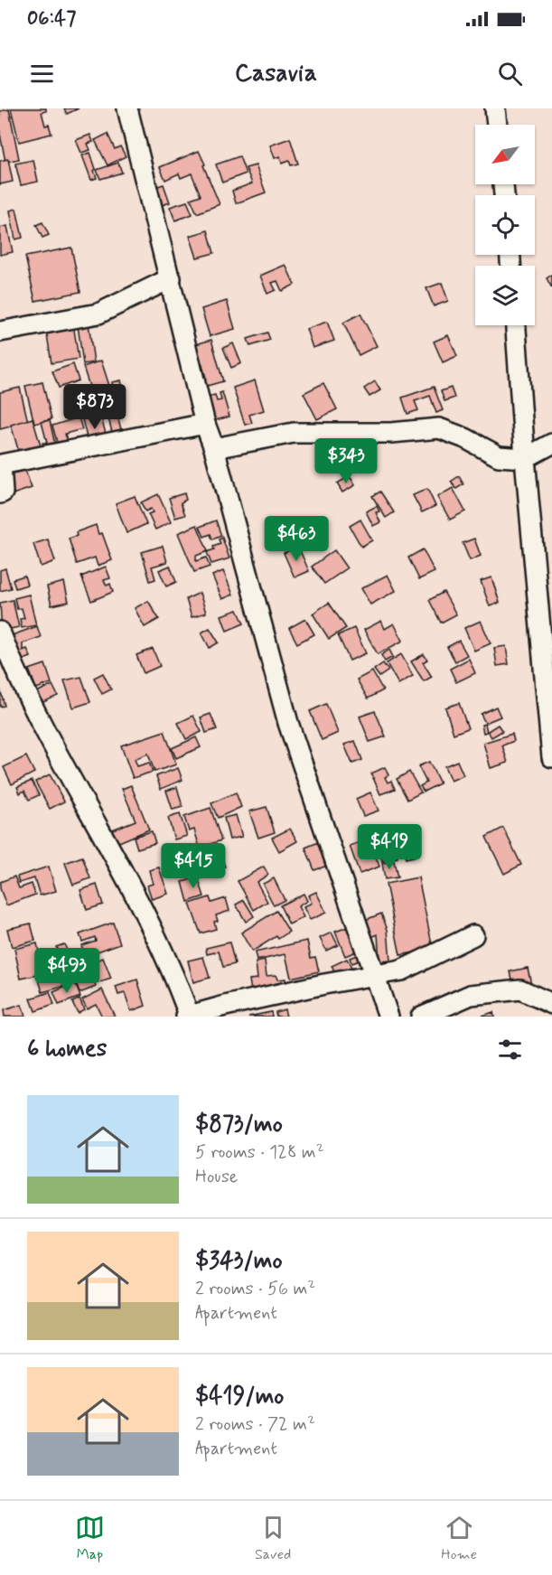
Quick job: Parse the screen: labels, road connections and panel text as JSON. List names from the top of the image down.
{
  "north": "bottom left",
  "page": {
    "status": "06:47",
    "header": "Casavia",
    "price": [
      "$873",
      "$343",
      "$463",
      "$419",
      "$415",
      "$493"
    ],
    "heading": "6 homes",
    "list": [
      {
        "name": "$873/mo",
        "note": "5 rooms · 128 m² · House"
      },
      {
        "name": "$343/mo",
        "note": "2 rooms · 56 m² · Apartment"
      },
      {
        "name": "$419/mo",
        "note": "2 rooms · 72 m² · Apartment"
      }
    ],
    "tabs": ["Map", "Saved", "Home"]
  }
}
